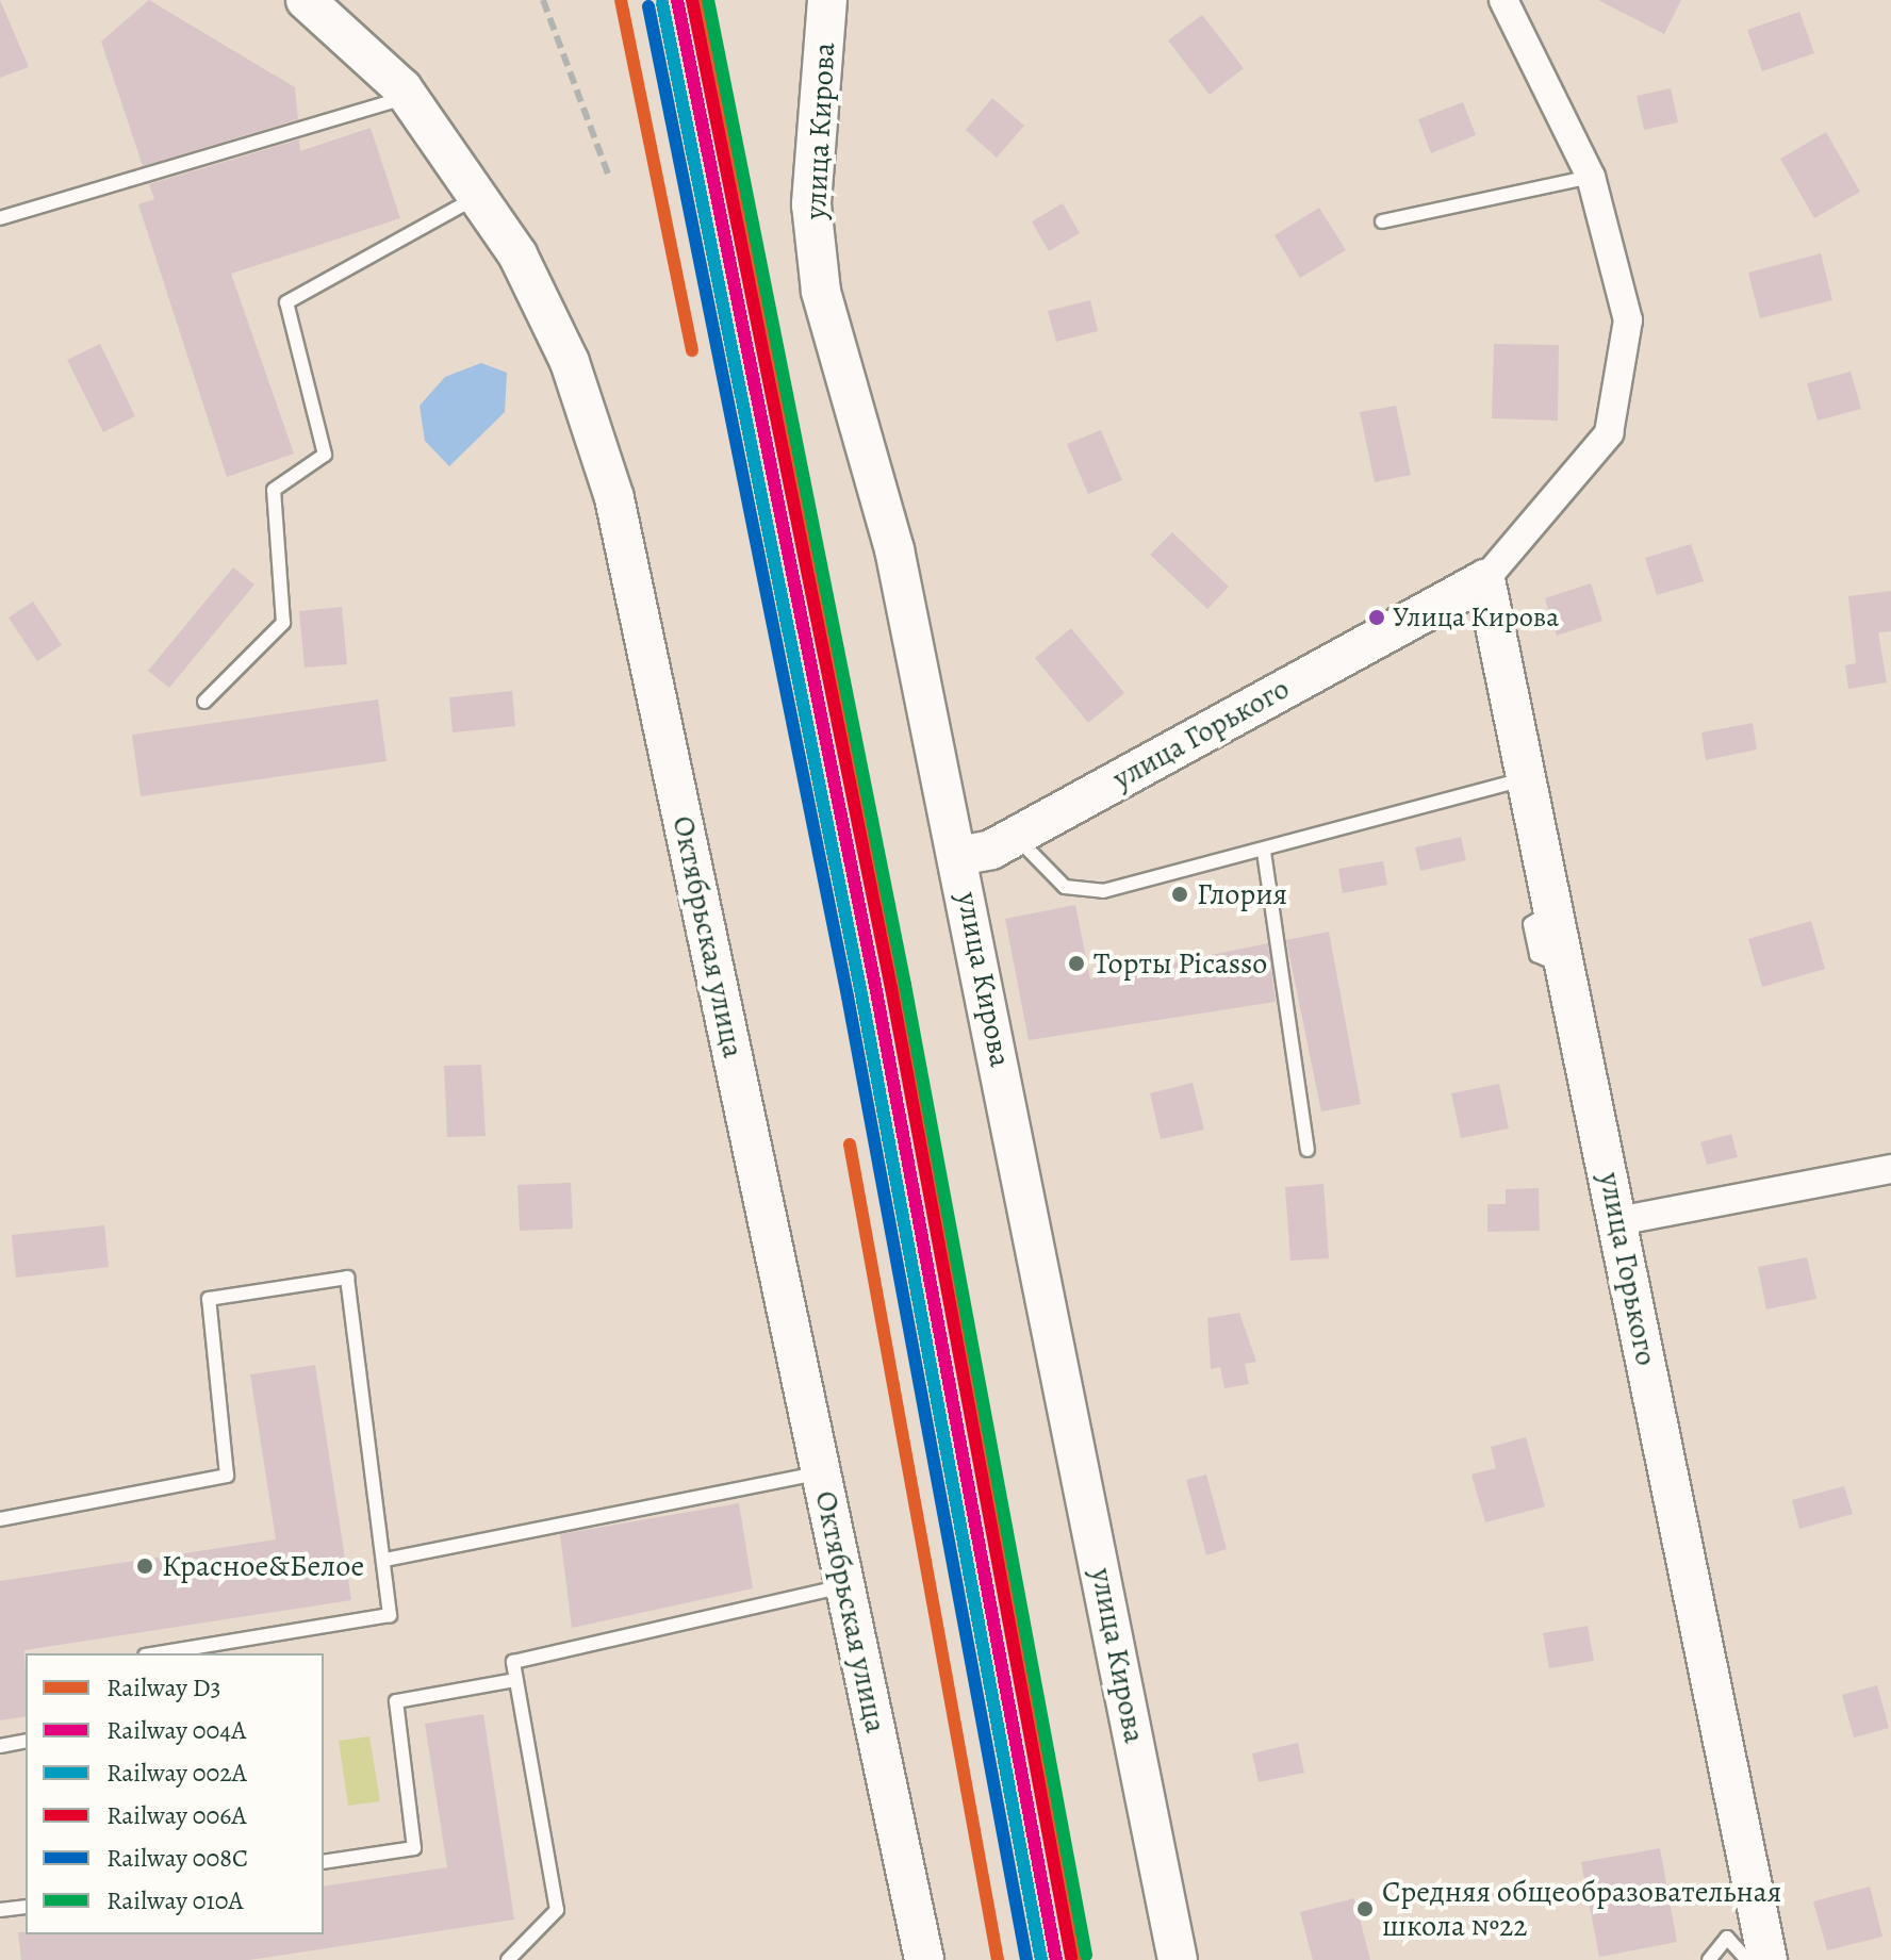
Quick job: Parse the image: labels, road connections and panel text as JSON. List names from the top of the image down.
{
  "streets": {
    "street": ["улица Кирова", "улица Горького", "Октябрьская улица"]
  },
  "crossings": [
    ["улица Кирова", "улица Горького"]
  ],
  "places": [
    "Улица Кирова",
    "Глория",
    "Торты Picasso",
    "Красное&Белое",
    "Средняя общеобразовательная школа №22"
  ],
  "lines": [
    "rail line D3",
    "rail line 004А",
    "rail line 006А",
    "rail line 010А",
    "rail line 002А",
    "rail line 008С"
  ],
  "legend": [
    "Railway D3",
    "Railway 004А",
    "Railway 002А",
    "Railway 006А",
    "Railway 008С",
    "Railway 010А"
  ]
}
